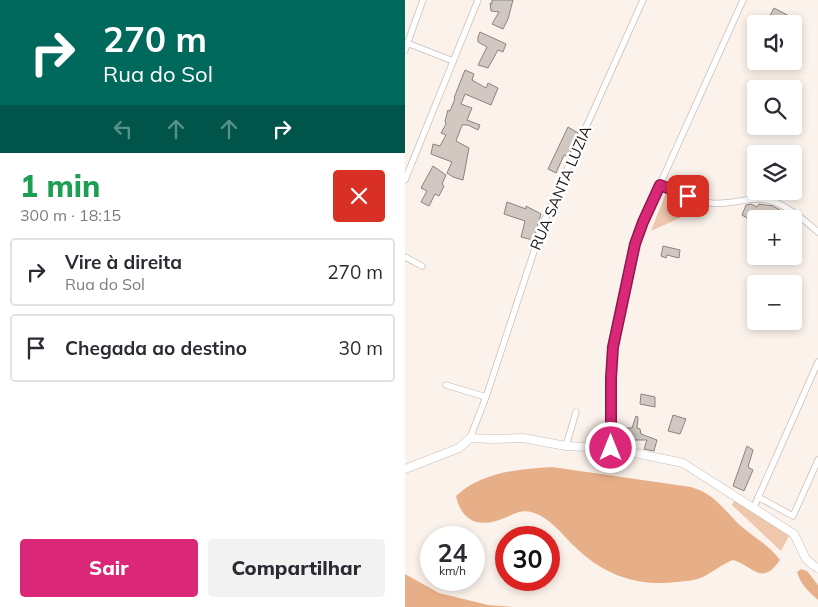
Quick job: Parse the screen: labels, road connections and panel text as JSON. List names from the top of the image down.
{
  "streets": {
    "street": ["RUA SANTA LUZIA"]
  },
  "page": {
    "turn": ["270 m", "Rua do Sol"],
    "map_buttons": ["+", "−"],
    "heading": ["1 min", "300 m · 18:15"],
    "list": [
      {
        "name": "Vire à direita",
        "note": "Rua do Sol",
        "value": "270 m"
      },
      {
        "name": "Chegada ao destino",
        "value": "30 m"
      }
    ],
    "speed": "24 km/h",
    "limit": "30",
    "buttons": ["Sair", "Compartilhar"]
  }
}
